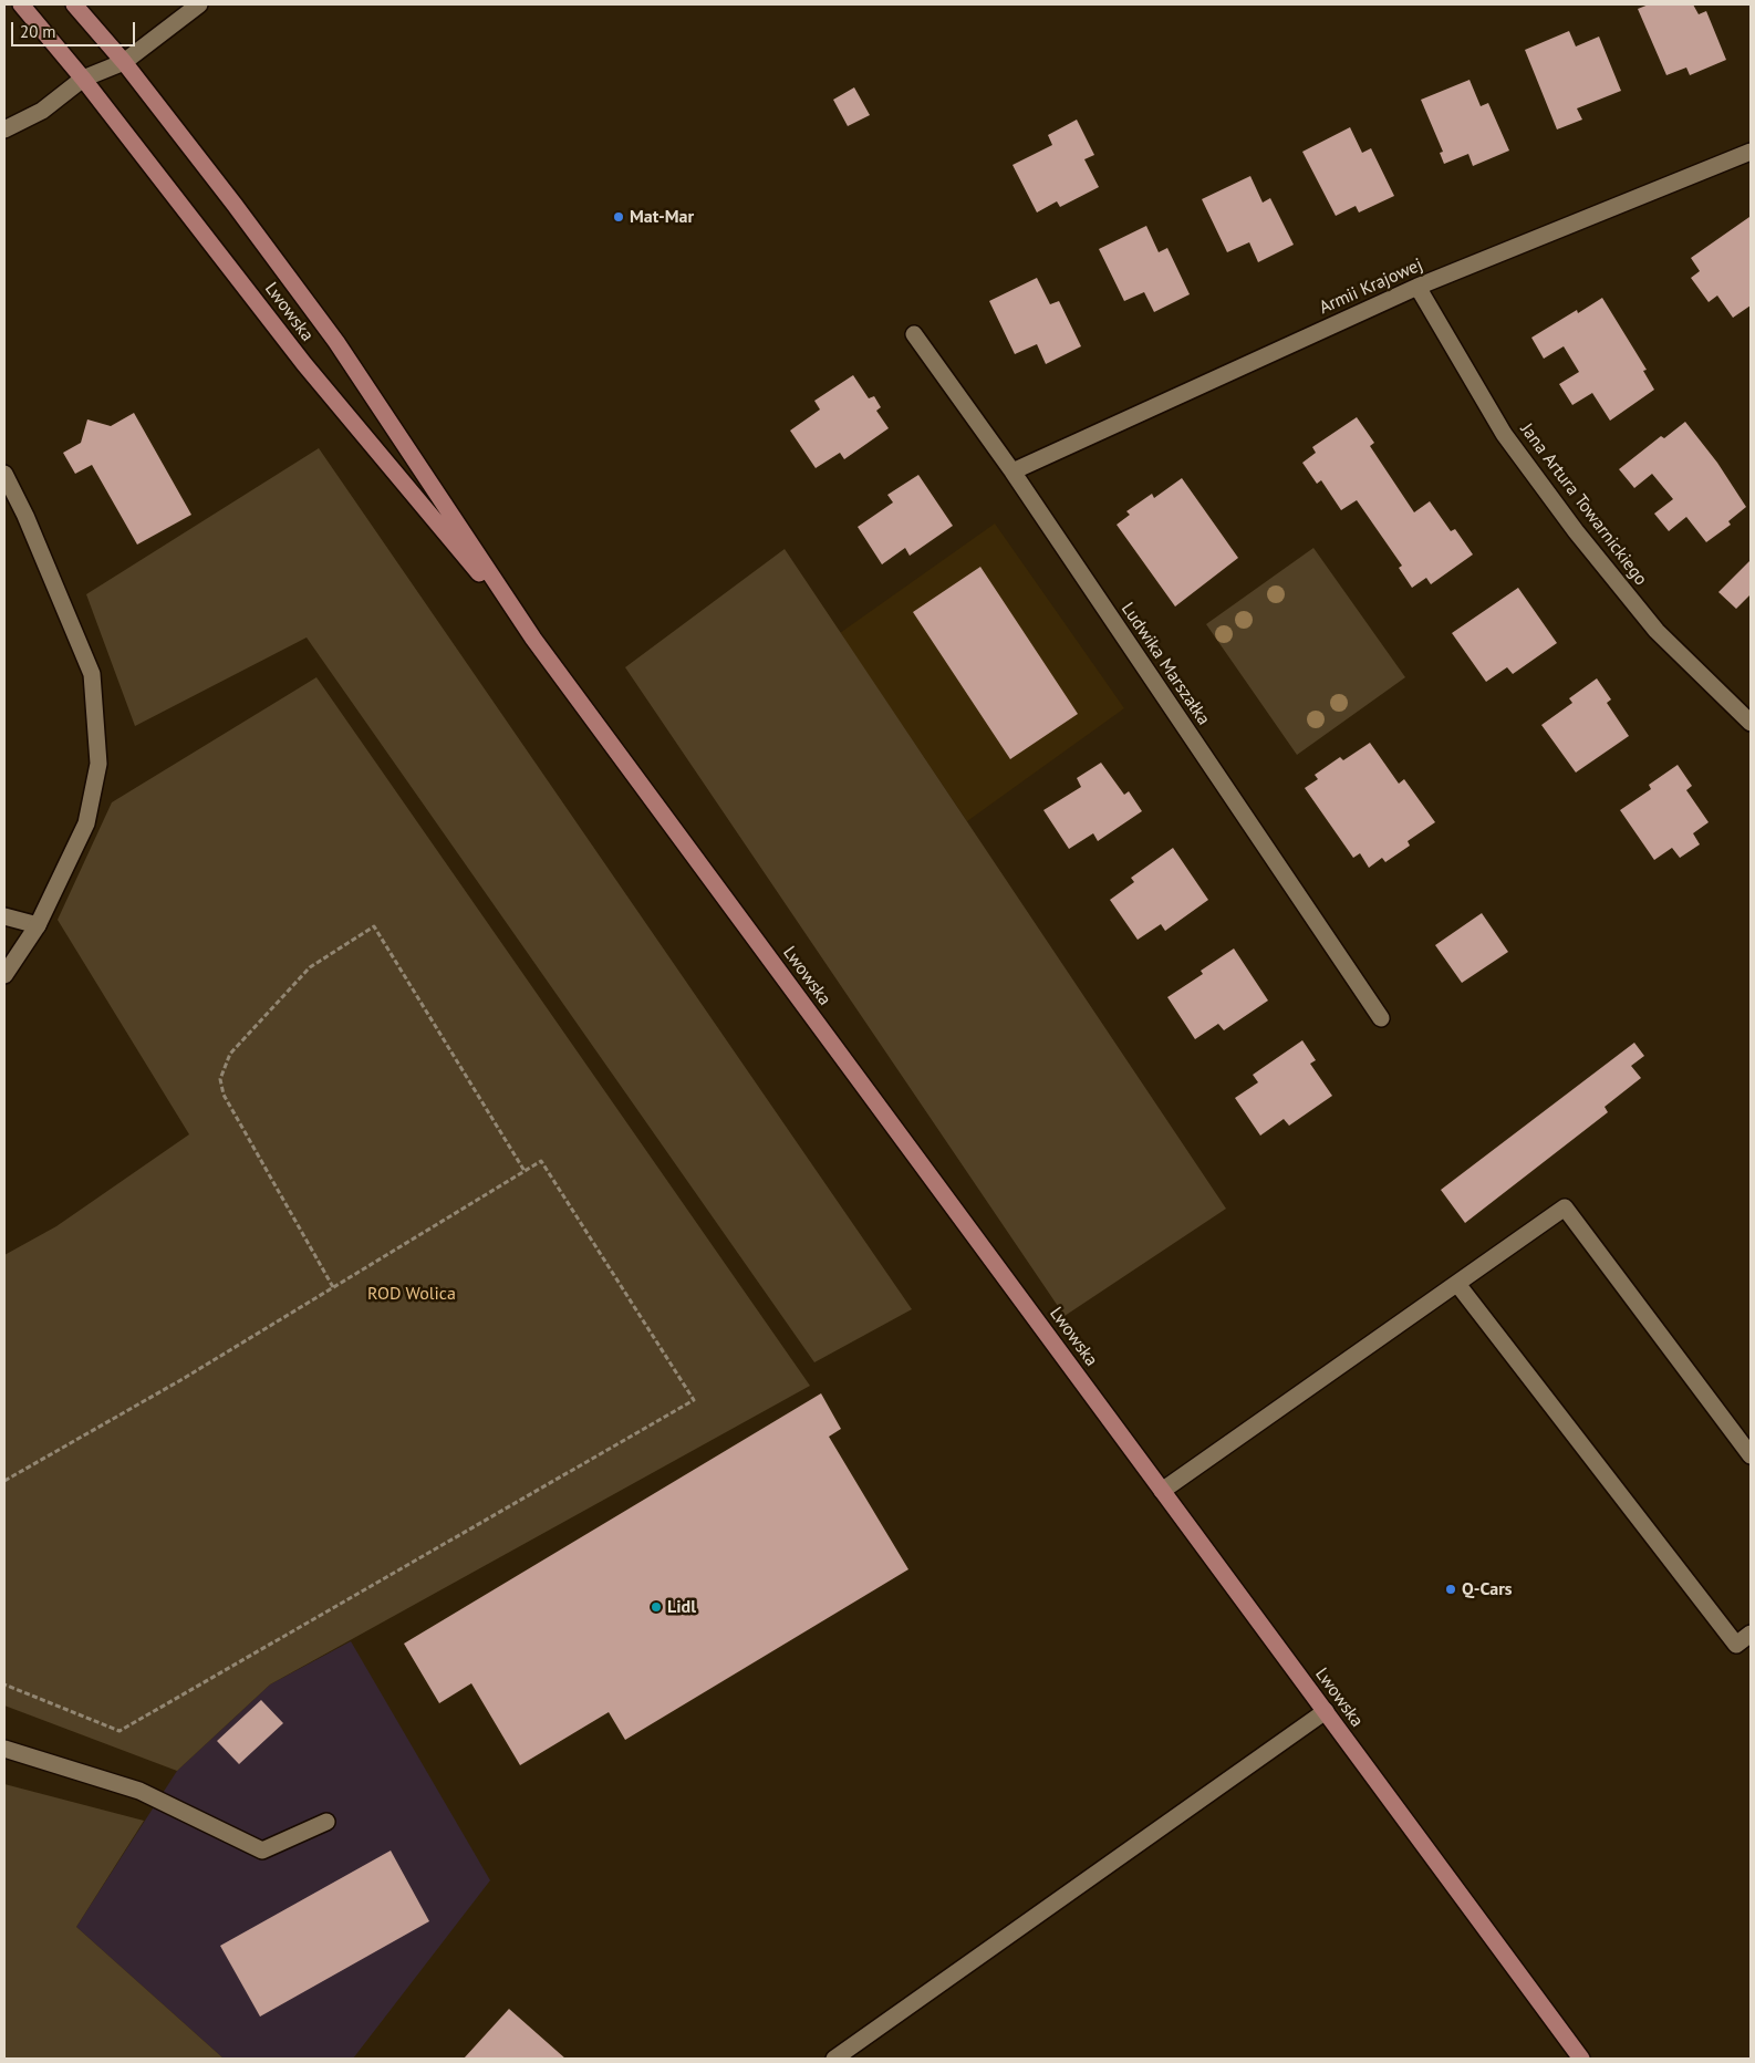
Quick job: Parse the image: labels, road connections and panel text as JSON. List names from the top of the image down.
{
  "streets": {
    "main road": ["Lwowska"],
    "street": ["Armii Krajowej", "Jana Artura Towarnickiego", "Ludwika Marszałka"]
  },
  "crossings": [
    ["Armii Krajowej", "Jana Artura Towarnickiego"],
    ["Armii Krajowej", "Ludwika Marszałka"]
  ],
  "parks": ["ROD Wolica"],
  "places": ["Mat-Mar", "Q-Cars", "Lidl"],
  "scale_bar": "20 m"
}
